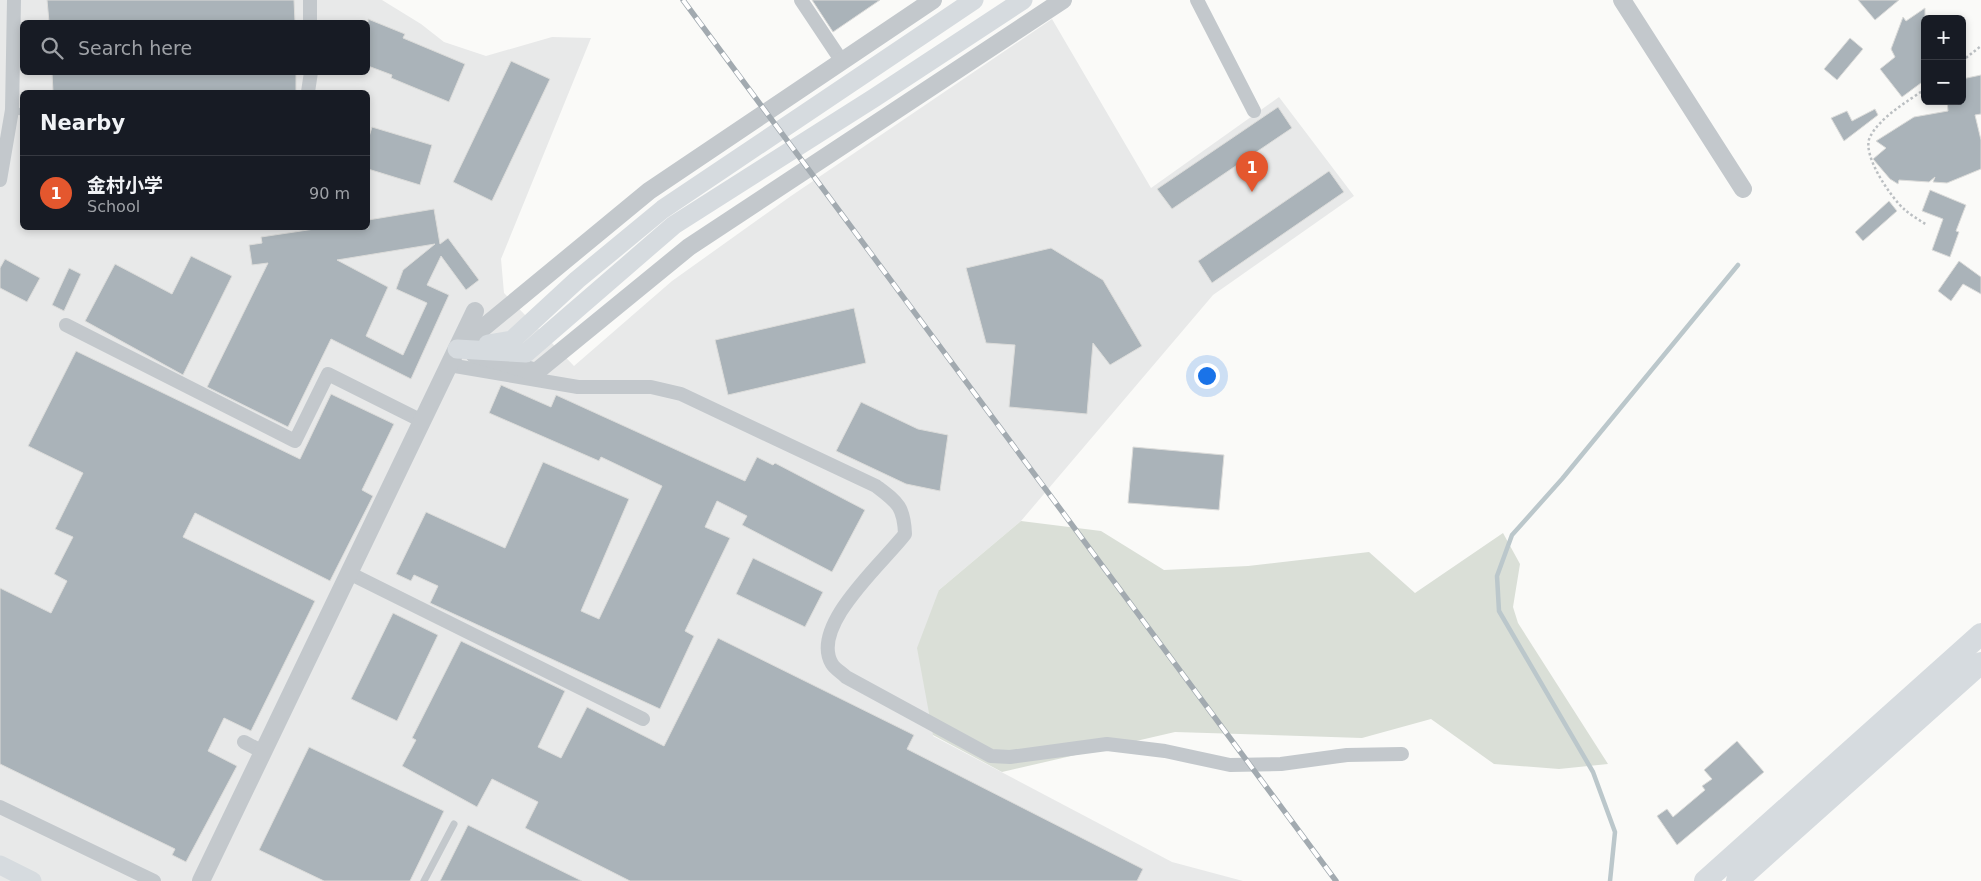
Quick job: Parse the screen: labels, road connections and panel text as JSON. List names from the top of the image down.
{
  "page": {
    "map_buttons": ["+", "−"],
    "search": "Search here",
    "heading": "Nearby",
    "pins": "1",
    "list": [
      {
        "mark": "1",
        "name": "金村小学",
        "note": "School",
        "value": "90 m"
      }
    ]
  }
}
